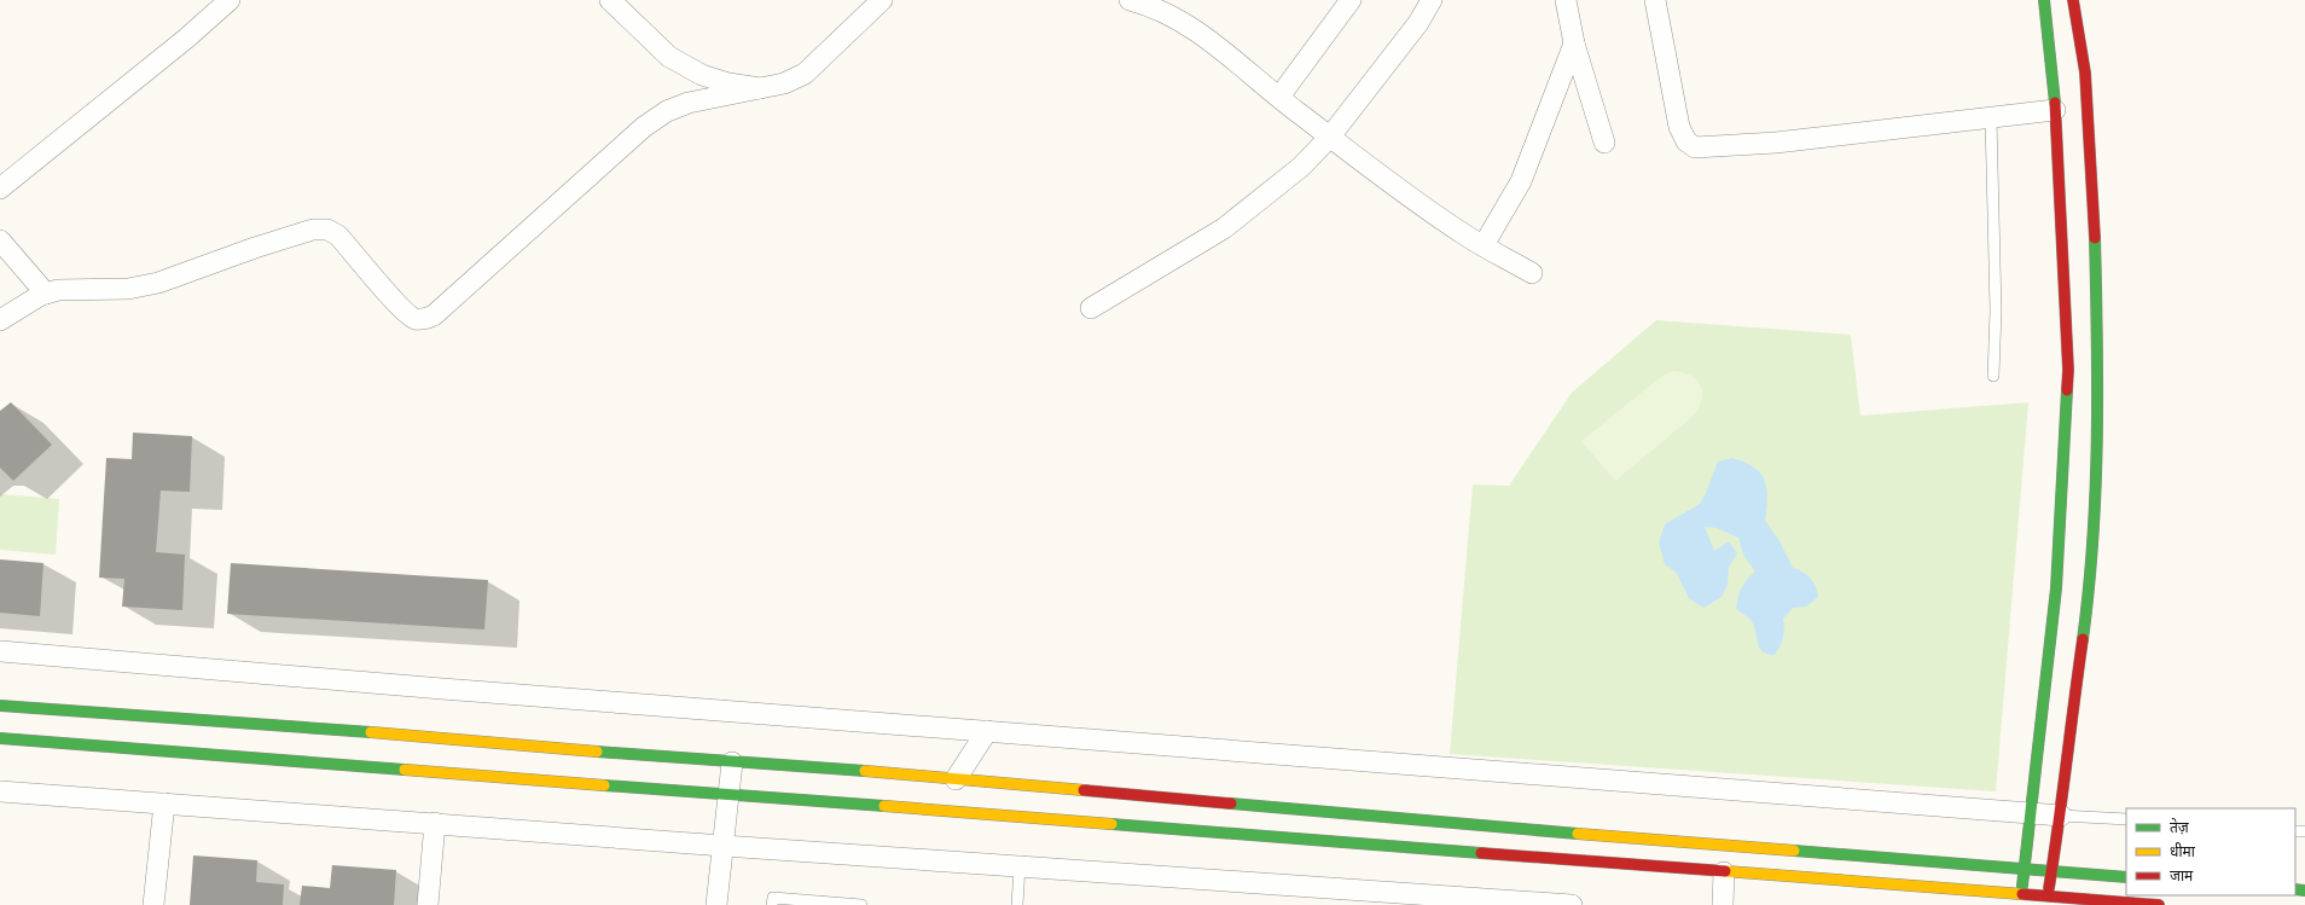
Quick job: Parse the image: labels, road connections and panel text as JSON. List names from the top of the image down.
{
  "legend": ["तेज़", "धीमा", "जाम"]
}
